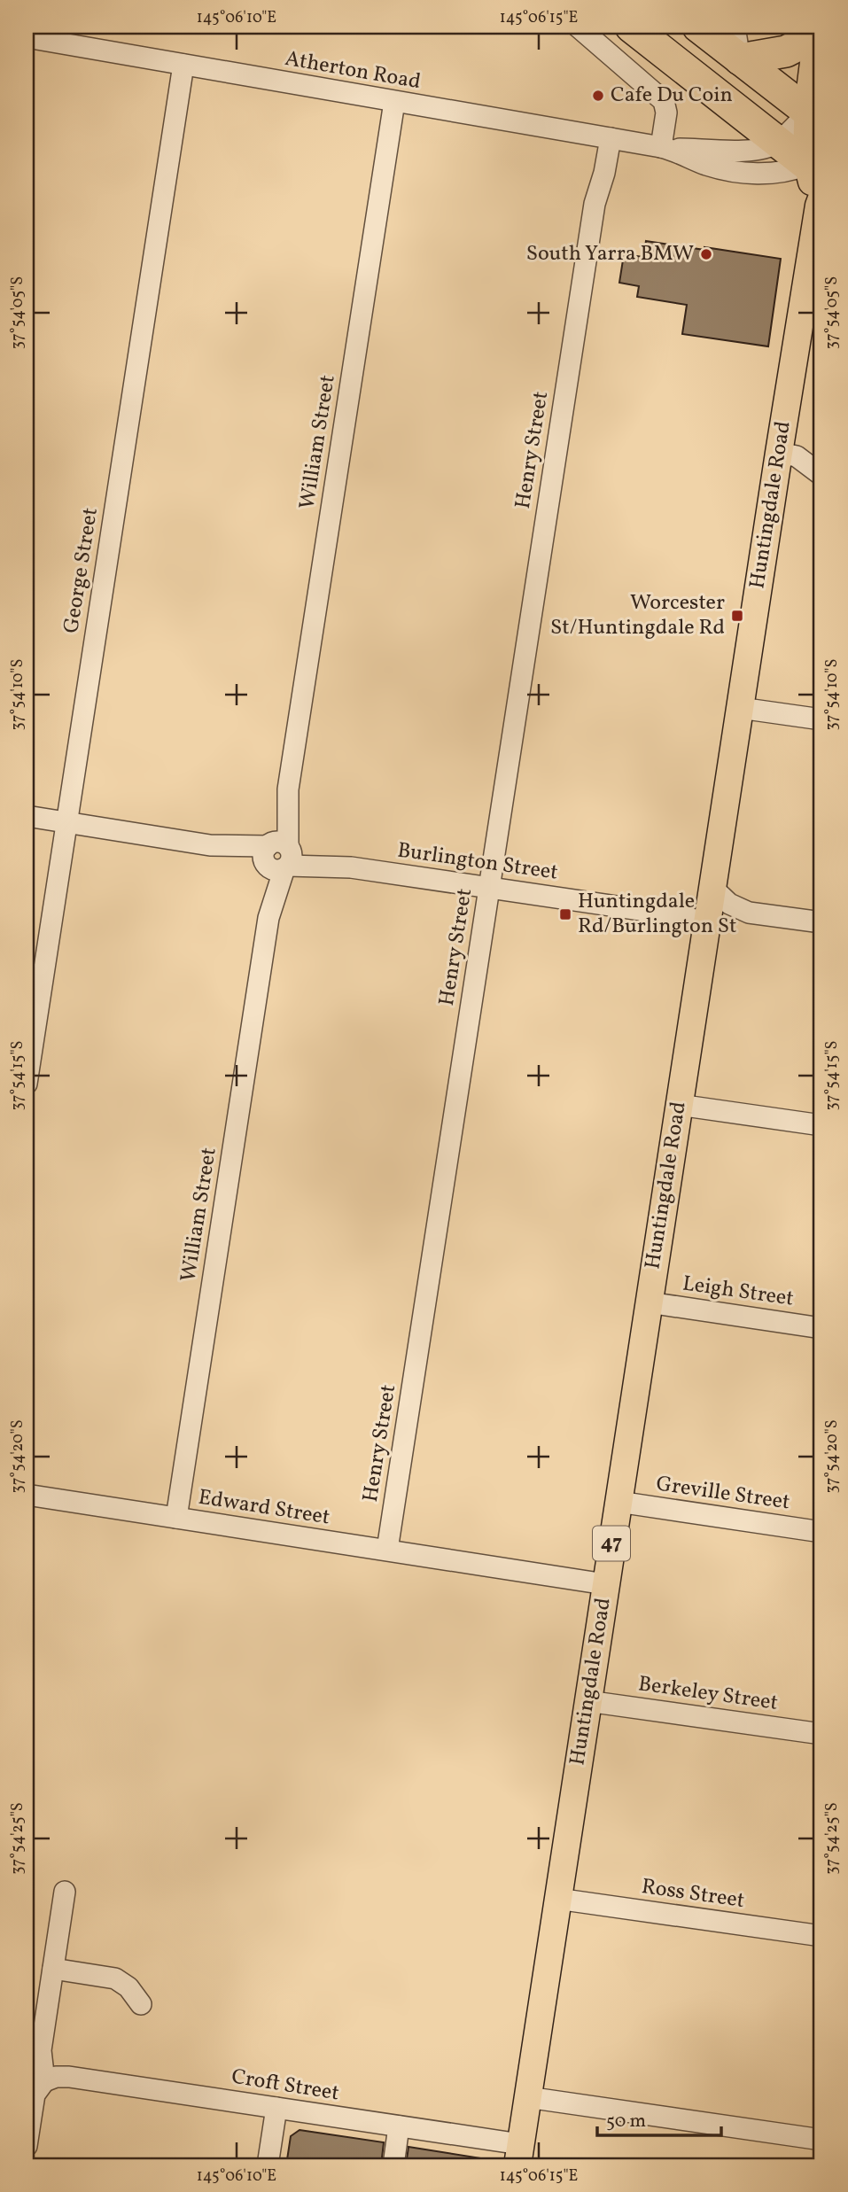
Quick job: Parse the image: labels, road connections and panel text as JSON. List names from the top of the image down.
{
  "streets": {
    "main road": ["Huntingdale Road", "47"],
    "street": [
      "Atherton Road",
      "William Street",
      "Henry Street",
      "George Street",
      "Burlington Street",
      "Leigh Street",
      "Greville Street",
      "Edward Street",
      "Berkeley Street",
      "Ross Street",
      "Croft Street"
    ]
  },
  "crossings": [
    ["Atherton Road", "William Street"],
    ["Atherton Road", "Henry Street"],
    ["Atherton Road", "Huntingdale Road"],
    ["Atherton Road", "George Street"],
    ["William Street", "Burlington Street"],
    ["William Street", "Edward Street"],
    ["Henry Street", "Burlington Street"],
    ["Henry Street", "Edward Street"],
    ["Huntingdale Road", "Burlington Street"],
    ["Huntingdale Road", "Leigh Street"],
    ["Huntingdale Road", "Greville Street"],
    ["Huntingdale Road", "Edward Street"],
    ["Huntingdale Road", "Berkeley Street"],
    ["Huntingdale Road", "Ross Street"],
    ["Huntingdale Road", "Croft Street"],
    ["George Street", "Burlington Street"]
  ],
  "places": {
    "other": ["Cafe Du Coin", "South Yarra BMW"],
    "transit": ["Worcester St/Huntingdale Rd", "Huntingdale Rd/Burlington St"]
  },
  "scale_bar": "50 m",
  "coordinates": [
    "145°06'10\"E",
    "145°06'15\"E",
    "37°54'05\"S",
    "37°54'10\"S",
    "37°54'15\"S",
    "37°54'20\"S",
    "37°54'25\"S"
  ]
}
